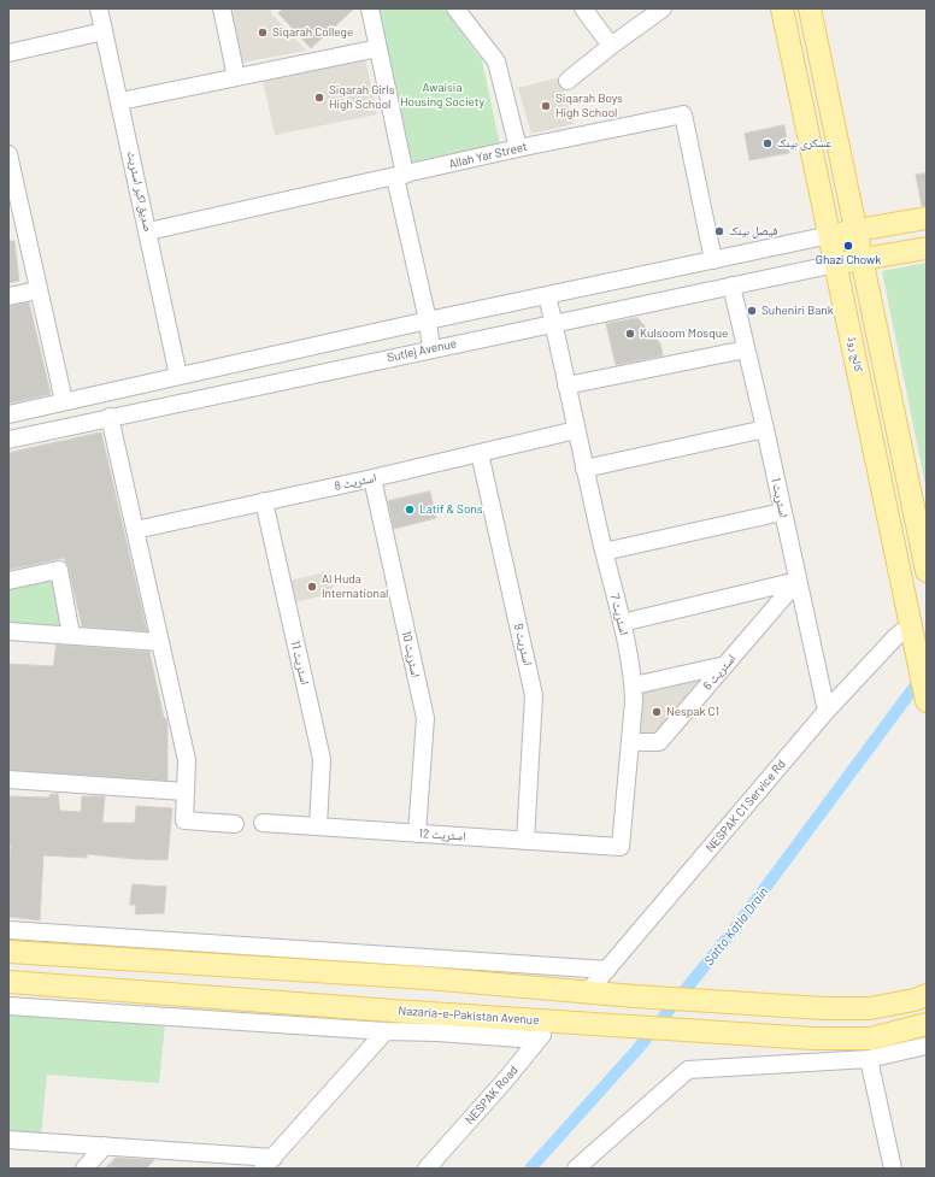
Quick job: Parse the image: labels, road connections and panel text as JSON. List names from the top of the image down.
{
  "streets": {
    "main road": ["کالج روڈ", "Nazaria-e-Pakistan Avenue"],
    "street": [
      "Allah Yar Street",
      "صدیق اکبر اسٹریٹ",
      "Sutlej Avenue",
      "اسٹریٹ 8",
      "اسٹریٹ 1",
      "اسٹریٹ 7",
      "اسٹریٹ 9",
      "اسٹریٹ 10",
      "اسٹریٹ 11",
      "اسٹریٹ 6",
      "NESPAK C1 Service Rd",
      "اسٹریٹ 12",
      "NESPAK Road"
    ]
  },
  "crossings": [
    ["Allah Yar Street", "صدیق اکبر اسٹریٹ"],
    ["Sutlej Avenue", "کالج روڈ"],
    ["Sutlej Avenue", "اسٹریٹ 1"],
    ["Sutlej Avenue", "اسٹریٹ 7"],
    ["کالج روڈ", "NESPAK C1 Service Rd"],
    ["اسٹریٹ 8", "اسٹریٹ 7"],
    ["اسٹریٹ 8", "اسٹریٹ 9"],
    ["اسٹریٹ 8", "اسٹریٹ 10"],
    ["اسٹریٹ 8", "اسٹریٹ 11"],
    ["اسٹریٹ 1", "اسٹریٹ 6"],
    ["اسٹریٹ 1", "NESPAK C1 Service Rd"],
    ["اسٹریٹ 7", "اسٹریٹ 6"],
    ["اسٹریٹ 7", "اسٹریٹ 12"],
    ["اسٹریٹ 9", "اسٹریٹ 12"],
    ["اسٹریٹ 10", "اسٹریٹ 12"],
    ["اسٹریٹ 11", "اسٹریٹ 12"],
    ["Nazaria-e-Pakistan Avenue", "NESPAK Road"]
  ],
  "water": ["Satto Katla Drain"],
  "parks": ["Awaisia Housing Society"],
  "places": [
    "Siqarah College",
    "Siqarah Girls High School",
    "Siqarah Boys High School",
    "عسکری بینک",
    "فیصل بینک",
    "Ghazi Chowk",
    "Suheniri Bank",
    "Kulsoom Mosque",
    "Latif & Sons",
    "Al Huda International",
    "Nespak C1"
  ]
}
